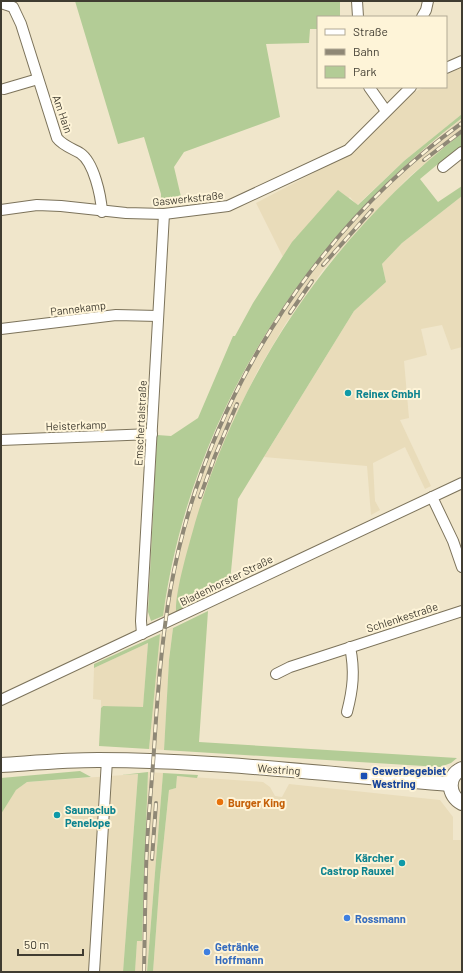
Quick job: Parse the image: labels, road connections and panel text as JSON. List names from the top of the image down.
{
  "streets": {
    "main road": ["Westring"],
    "street": [
      "Am Hain",
      "Gaswerkstraße",
      "Pannekamp",
      "Emschertalstraße",
      "Heisterkamp",
      "Bladenhorster Straße",
      "Schlenkestraße"
    ]
  },
  "crossings": [
    ["Am Hain", "Gaswerkstraße"],
    ["Gaswerkstraße", "Emschertalstraße"],
    ["Pannekamp", "Emschertalstraße"],
    ["Emschertalstraße", "Heisterkamp"],
    ["Emschertalstraße", "Bladenhorster Straße"]
  ],
  "places": {
    "other": [
      "Reinex GmbH",
      "Burger King",
      "Saunaclub Penelope",
      "Kärcher Castrop Rauxel",
      "Rossmann",
      "Getränke Hoffmann"
    ],
    "transit": ["Gewerbegebiet Westring"]
  },
  "legend": ["Straße", "Bahn", "Park"],
  "scale_bar": "50 m"
}
